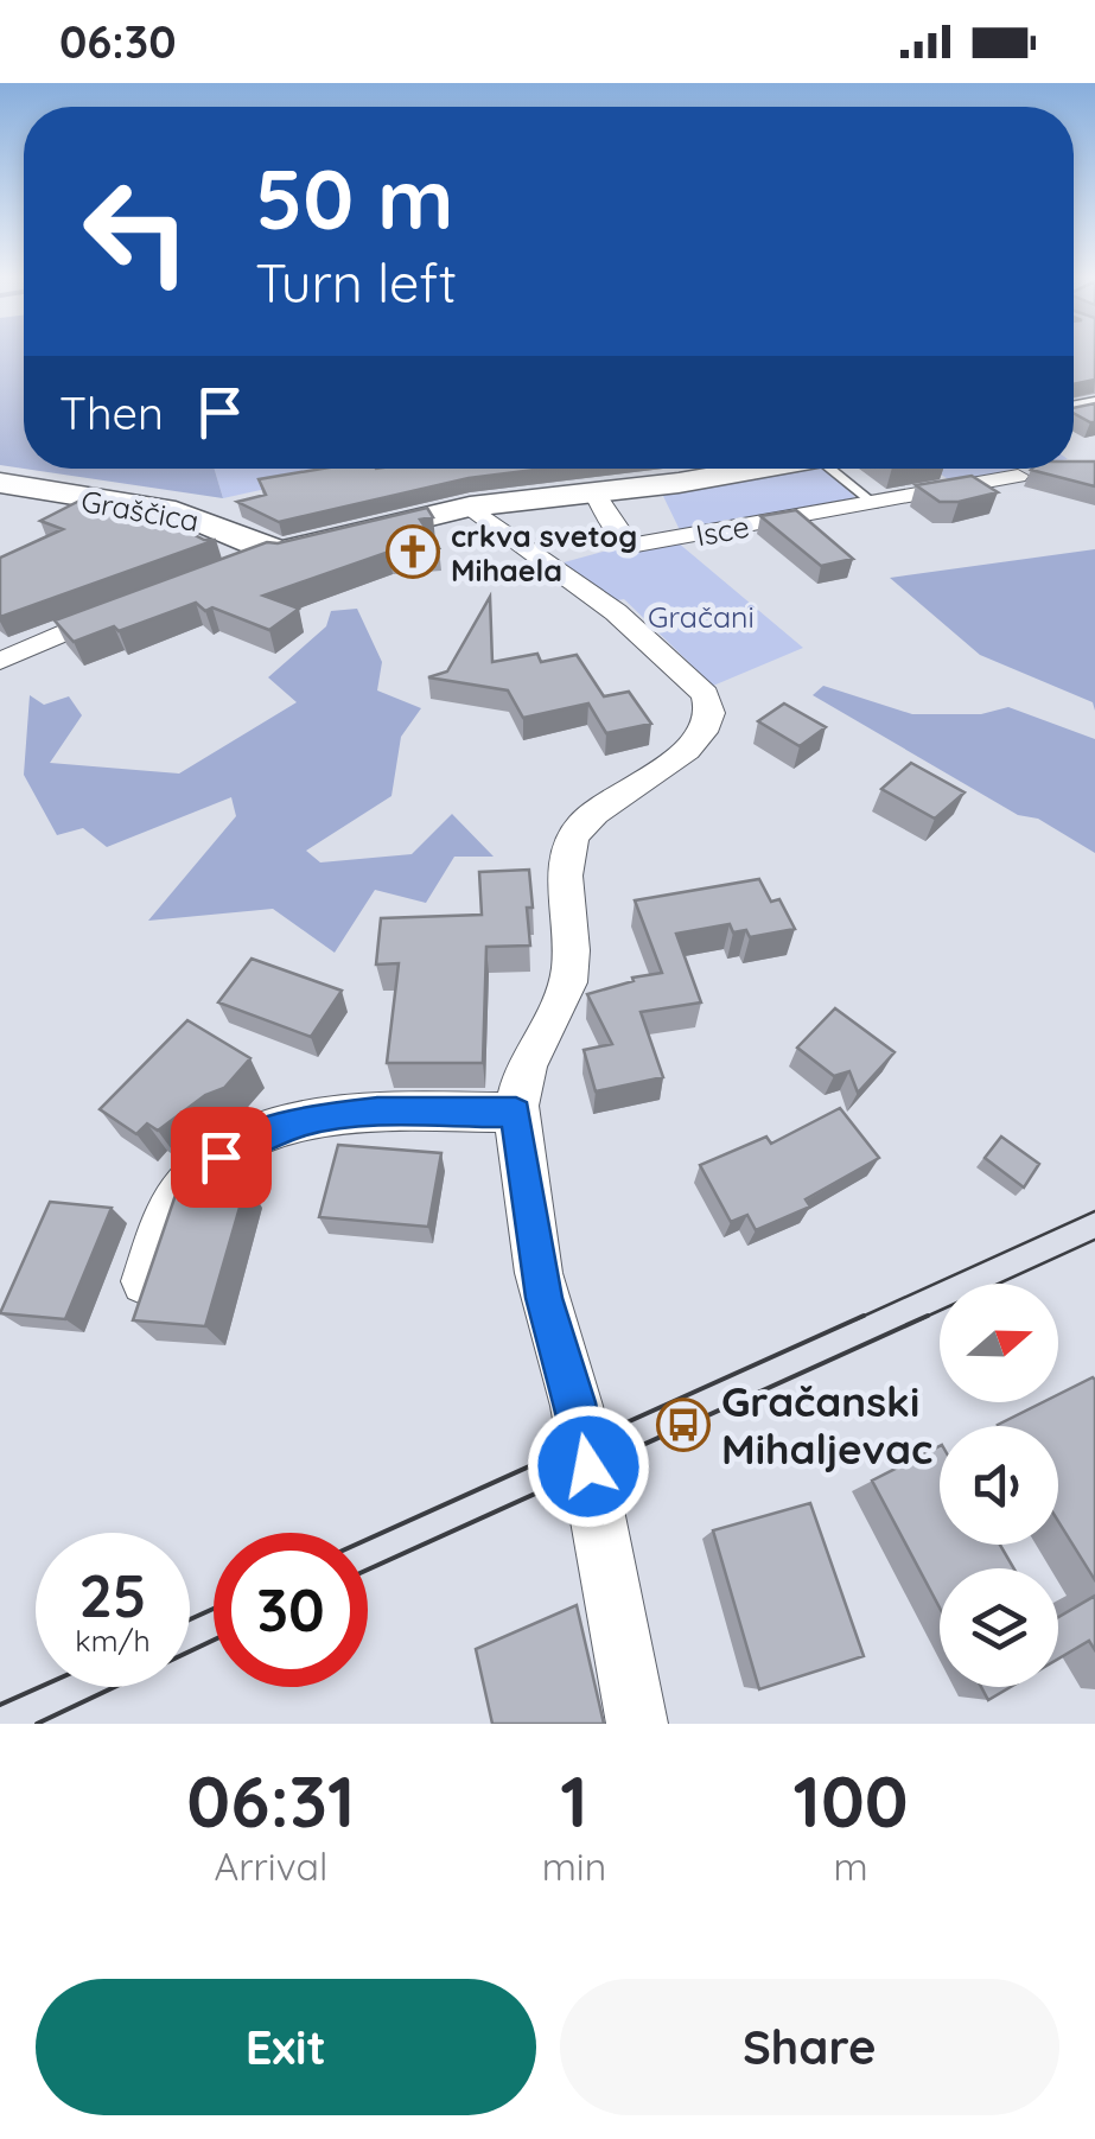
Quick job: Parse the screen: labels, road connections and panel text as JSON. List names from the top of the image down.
{
  "streets": {
    "street": ["Graščica", "Isce"]
  },
  "crossings": [
    ["Graščica", "Isce"]
  ],
  "parks": ["Gračani"],
  "places": {
    "church": ["crkva svetog Mihaela"],
    "bus stop": ["Gračanski Mihaljevac"]
  },
  "north": "right",
  "page": {
    "status": "06:30",
    "turn": ["50 m", "Turn left"],
    "then": "Then",
    "speed": "25 km/h",
    "limit": "30",
    "eta": [
      "06:31",
      "Arrival",
      "1",
      "min",
      "100",
      "m"
    ],
    "buttons": ["Exit", "Share"]
  }
}
